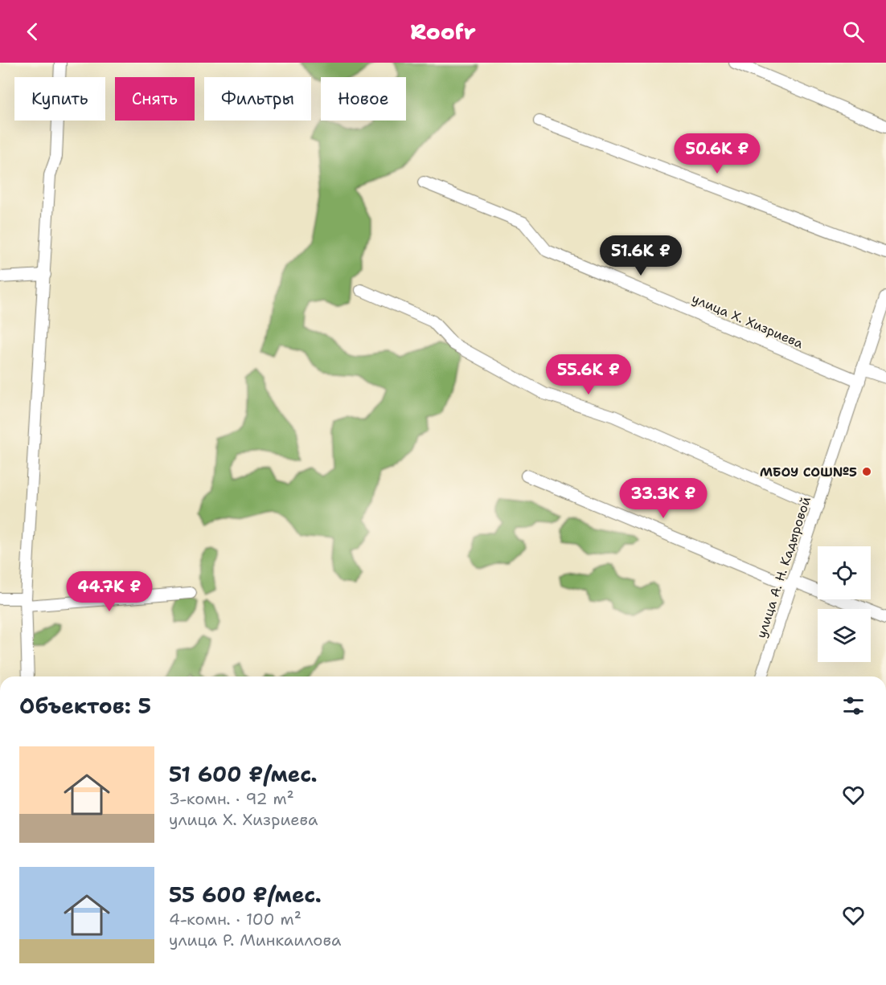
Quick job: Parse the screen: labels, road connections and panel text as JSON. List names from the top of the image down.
{
  "streets": {
    "street": ["улица Х. Хизриева", "улица А. Н. Кадыровой"]
  },
  "crossings": [
    ["улица Х. Хизриева", "улица А. Н. Кадыровой"]
  ],
  "places": ["МБОУ СОШ№5"],
  "page": {
    "header": "Roofr",
    "chip": [
      "Купить",
      "Снять",
      "Фильтры",
      "Новое"
    ],
    "price": [
      "50.6K ₽",
      "51.6K ₽",
      "55.6K ₽",
      "33.3K ₽",
      "44.7K ₽"
    ],
    "heading": "Объектов: 5",
    "list": [
      {
        "name": "51 600 ₽/мес.",
        "note": "3-комн. · 92 m² · улица Х. Хизриева"
      },
      {
        "name": "55 600 ₽/мес.",
        "note": "4-комн. · 100 m² · улица Р. Минкаилова"
      }
    ]
  }
}
